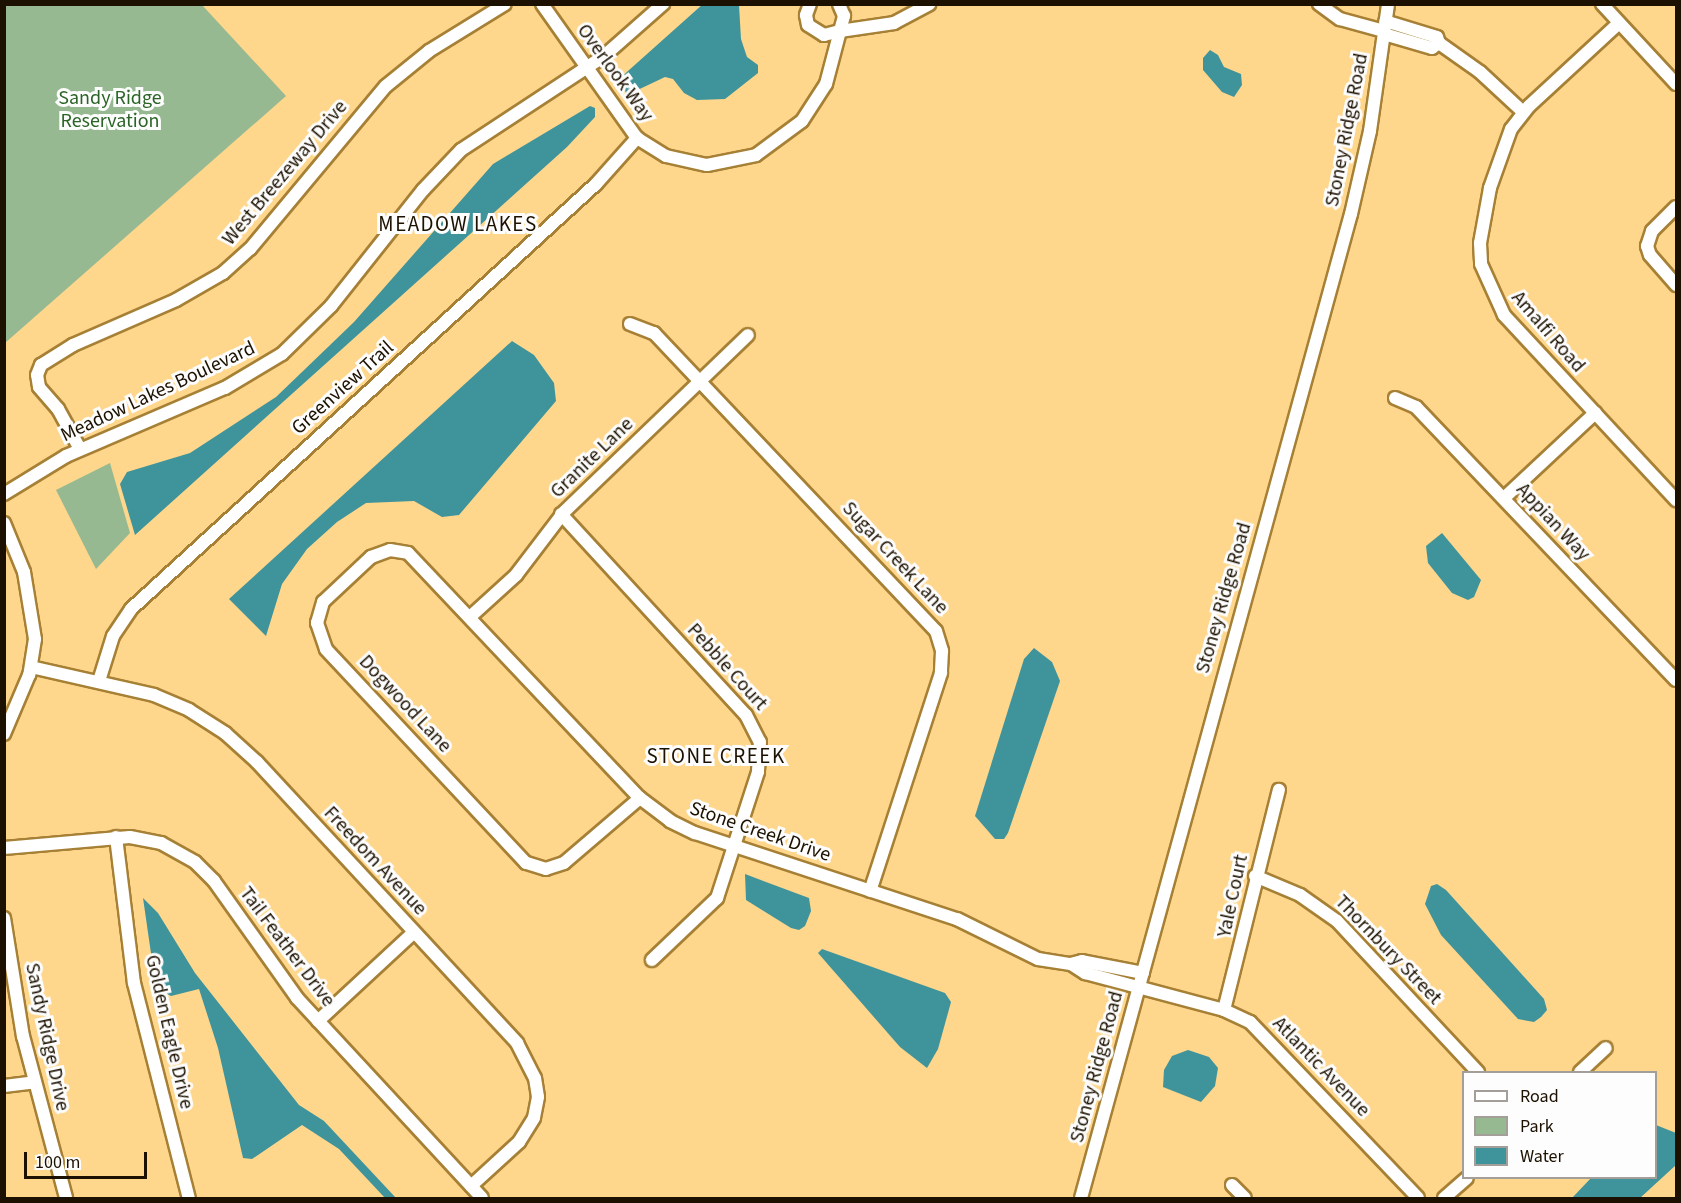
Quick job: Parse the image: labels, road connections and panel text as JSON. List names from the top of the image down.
{
  "streets": {
    "street": [
      "Overlook Way",
      "Stoney Ridge Road",
      "West Breezeway Drive",
      "Amalfi Road",
      "Greenview Trail",
      "Meadow Lakes Boulevard",
      "Granite Lane",
      "Appian Way",
      "Sugar Creek Lane",
      "Pebble Court",
      "Dogwood Lane",
      "Stone Creek Drive",
      "Freedom Avenue",
      "Yale Court",
      "Tail Feather Drive",
      "Thornbury Street",
      "Golden Eagle Drive",
      "Sandy Ridge Drive",
      "Atlantic Avenue"
    ]
  },
  "crossings": [
    ["Overlook Way", "Greenview Trail"],
    ["Overlook Way", "Meadow Lakes Boulevard"],
    ["Stoney Ridge Road", "Stone Creek Drive"],
    ["Stoney Ridge Road", "Atlantic Avenue"],
    ["West Breezeway Drive", "Meadow Lakes Boulevard"],
    ["Greenview Trail", "Freedom Avenue"],
    ["Granite Lane", "Sugar Creek Lane"],
    ["Granite Lane", "Pebble Court"],
    ["Granite Lane", "Dogwood Lane"],
    ["Granite Lane", "Stone Creek Drive"],
    ["Sugar Creek Lane", "Stone Creek Drive"],
    ["Pebble Court", "Stone Creek Drive"],
    ["Dogwood Lane", "Stone Creek Drive"],
    ["Stone Creek Drive", "Atlantic Avenue"],
    ["Freedom Avenue", "Tail Feather Drive"],
    ["Yale Court", "Thornbury Street"],
    ["Yale Court", "Atlantic Avenue"],
    ["Tail Feather Drive", "Golden Eagle Drive"]
  ],
  "districts": ["MEADOW LAKES", "STONE CREEK"],
  "parks": ["Sandy Ridge Reservation"],
  "legend": ["Road", "Park", "Water"],
  "scale_bar": "100 m"
}
